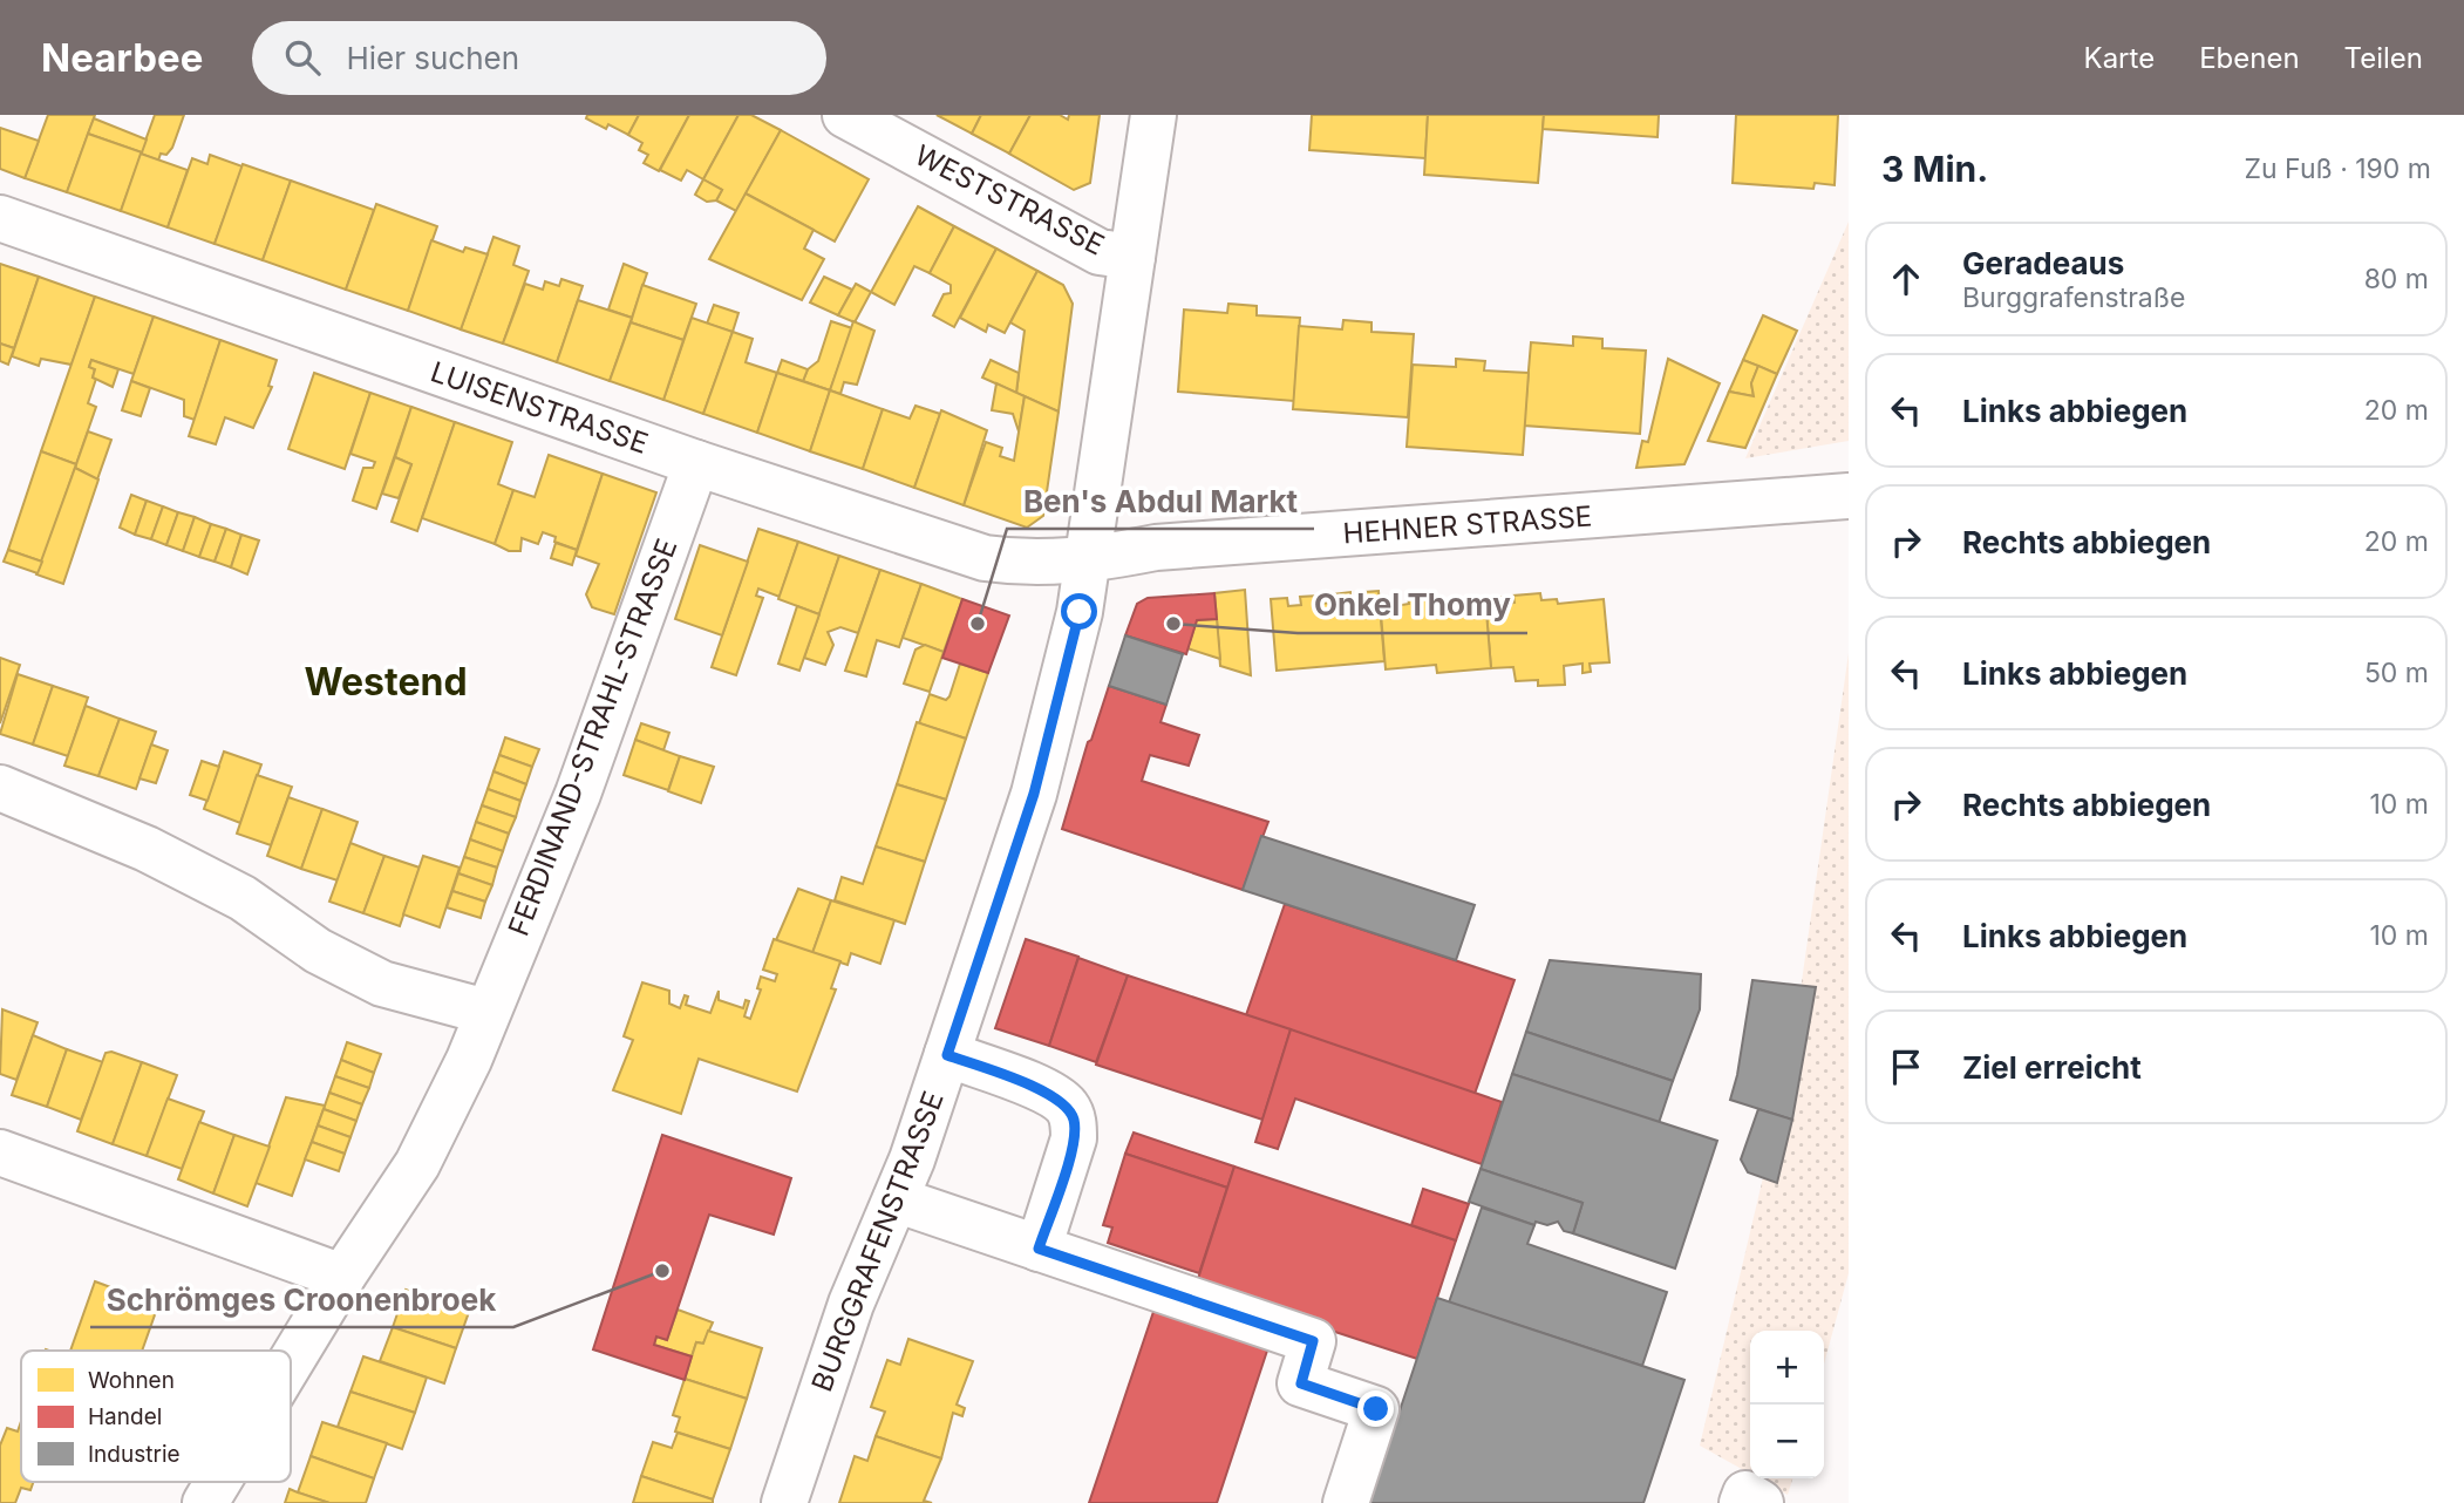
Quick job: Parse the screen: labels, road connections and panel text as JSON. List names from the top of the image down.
{
  "streets": {
    "street": [
      "WESTSTRASSE",
      "LUISENSTRASSE",
      "HEHNER STRASSE",
      "FERDINAND-STRAHL-STRASSE",
      "BURGGRAFENSTRASSE"
    ]
  },
  "crossings": [
    ["WESTSTRASSE", "BURGGRAFENSTRASSE"],
    ["LUISENSTRASSE", "HEHNER STRASSE"],
    ["LUISENSTRASSE", "FERDINAND-STRAHL-STRASSE"],
    ["LUISENSTRASSE", "BURGGRAFENSTRASSE"],
    ["HEHNER STRASSE", "BURGGRAFENSTRASSE"]
  ],
  "districts": ["Westend"],
  "places": ["Ben's Abdul Markt", "Onkel Thomy", "Schrömges Croonenbroek"],
  "legend": ["Wohnen", "Handel", "Industrie"],
  "page": {
    "header": "Nearbee",
    "search": "Hier suchen",
    "nav": ["Karte", "Ebenen", "Teilen"],
    "heading": ["3 Min.", "Zu Fuß · 190 m"],
    "list": [
      ["Geradeaus", "Burggrafenstraße", "80 m"],
      ["Links abbiegen", "20 m"],
      ["Rechts abbiegen", "20 m"],
      ["Links abbiegen", "50 m"],
      ["Rechts abbiegen", "10 m"],
      ["Links abbiegen", "10 m"],
      "Ziel erreicht"
    ],
    "map_buttons": ["+", "−"]
  }
}
